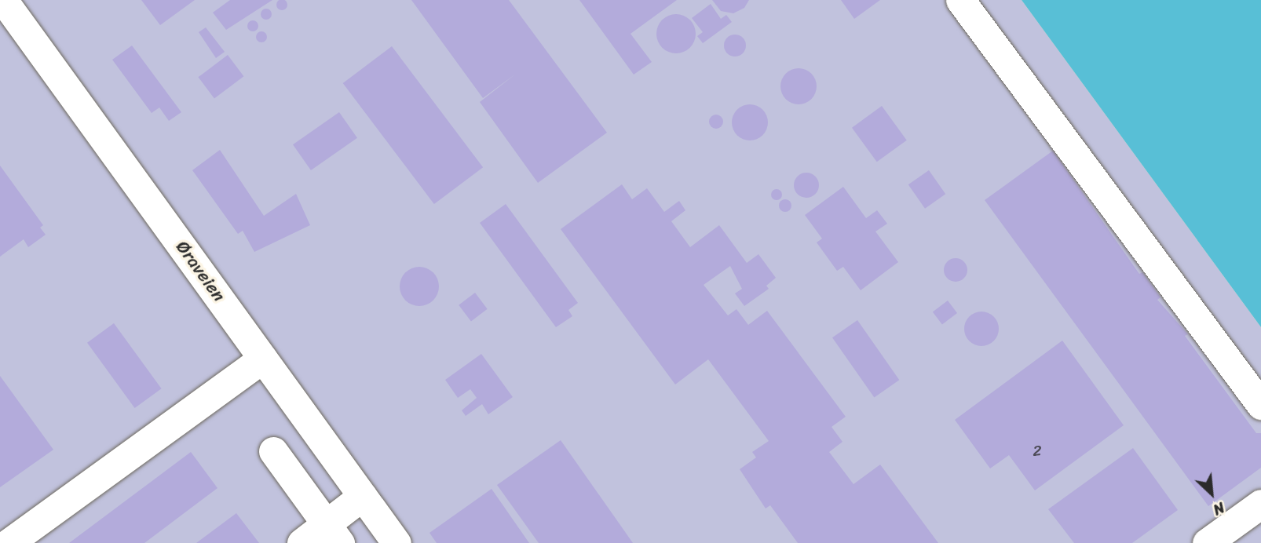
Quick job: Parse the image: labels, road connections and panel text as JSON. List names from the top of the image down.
{
  "streets": {
    "street": ["Øraveien"]
  },
  "house_numbers": ["2"],
  "north": "bottom right"
}
